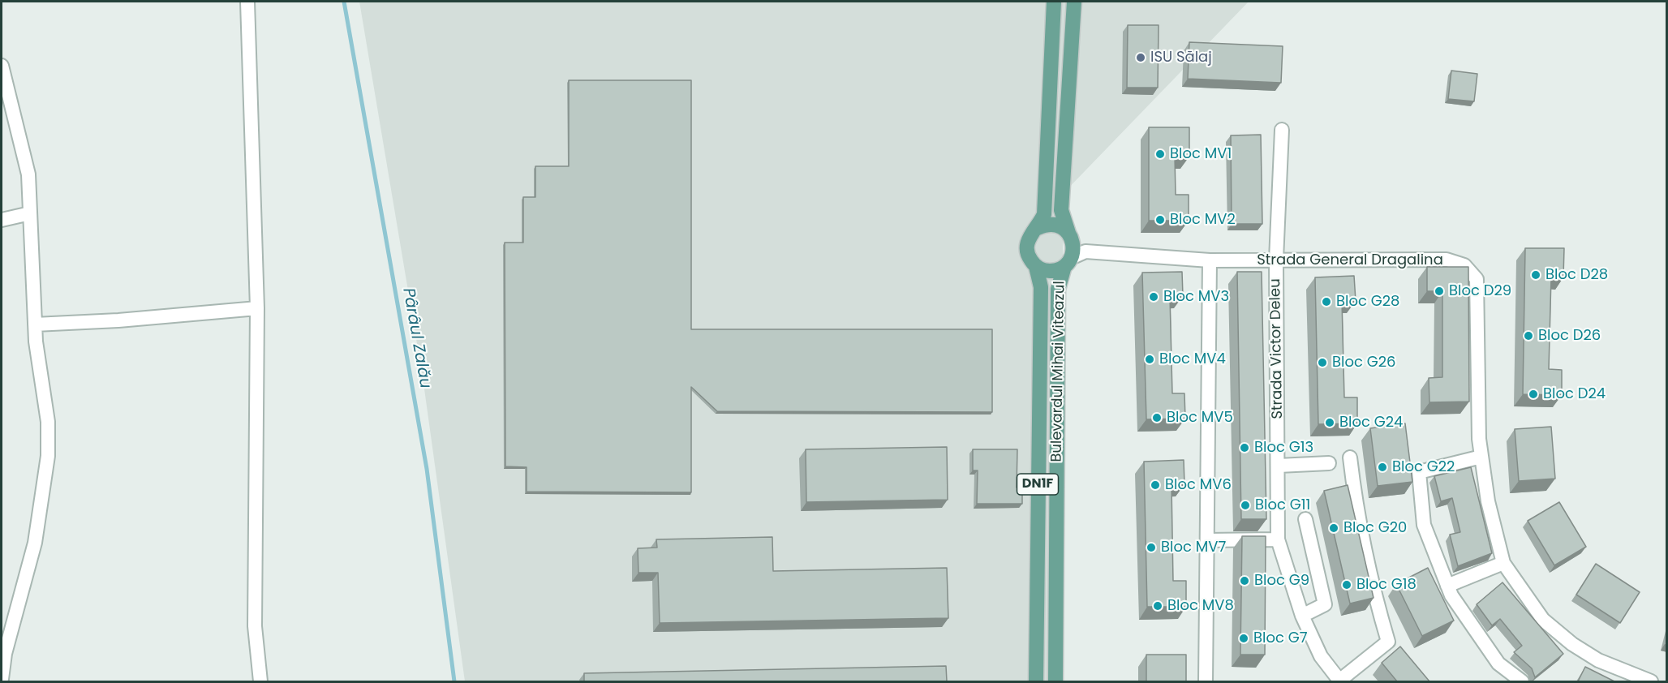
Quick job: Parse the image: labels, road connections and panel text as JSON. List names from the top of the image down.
{
  "streets": {
    "main road": ["Bulevardul Mihai Viteazul", "DN1F"],
    "street": ["Strada General Dragalina", "Strada Victor Deleu"]
  },
  "crossings": [
    ["Strada General Dragalina", "Strada Victor Deleu"],
    ["Strada General Dragalina", "Bulevardul Mihai Viteazul"]
  ],
  "water": ["Pârâul Zalău"],
  "places": [
    "ISU Sălaj",
    "Bloc MV1",
    "Bloc MV2",
    "Bloc D28",
    "Bloc D29",
    "Bloc MV3",
    "Bloc G28",
    "Bloc D26",
    "Bloc MV4",
    "Bloc G26",
    "Bloc D24",
    "Bloc MV5",
    "Bloc G24",
    "Bloc G13",
    "Bloc G22",
    "Bloc MV6",
    "Bloc G11",
    "Bloc G20",
    "Bloc MV7",
    "Bloc G9",
    "Bloc G18",
    "Bloc MV8",
    "Bloc G7"
  ]
}
